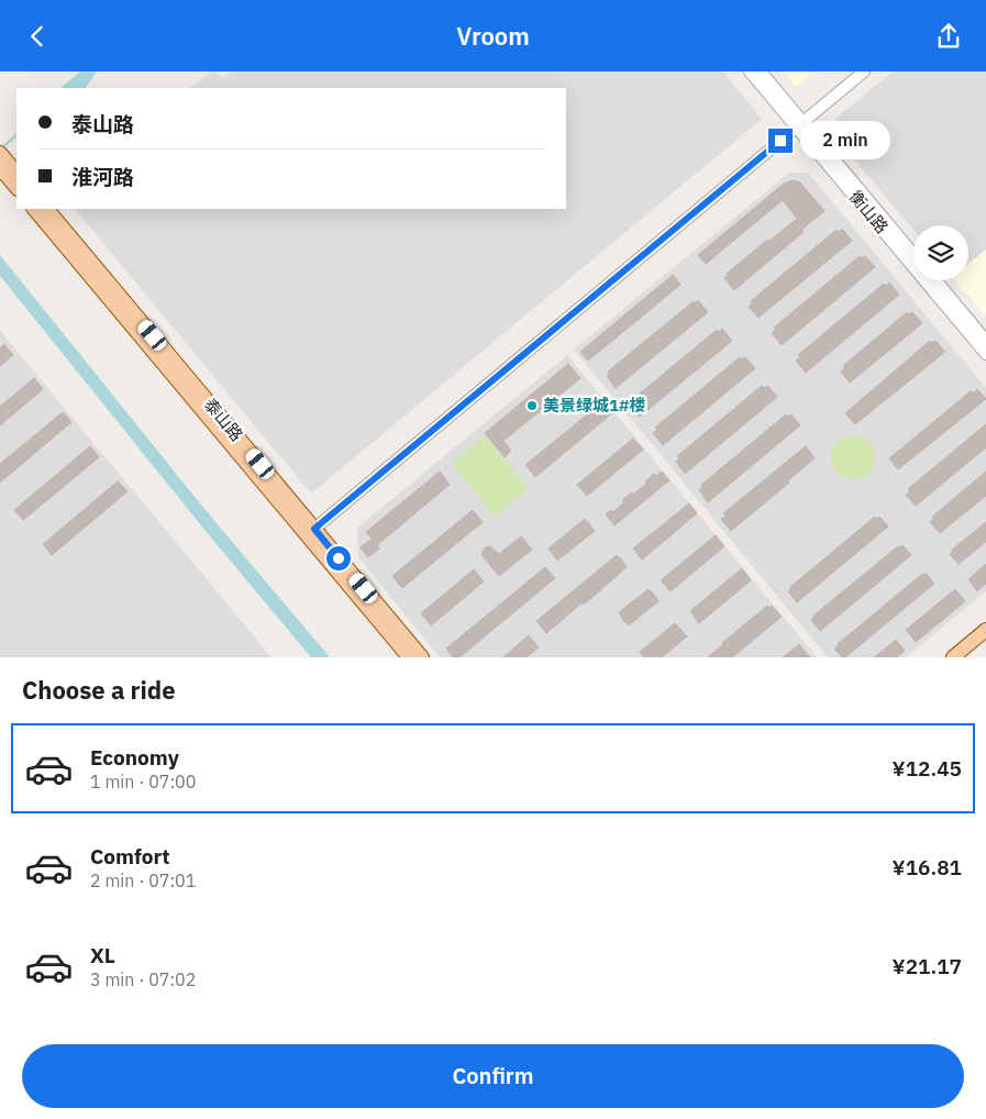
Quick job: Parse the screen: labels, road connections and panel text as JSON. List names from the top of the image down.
{
  "streets": {
    "main road": ["泰山路"],
    "street": ["衡山路"]
  },
  "places": ["美景绿城1#楼"],
  "page": {
    "header": "Vroom",
    "banner": ["泰山路", "淮河路"],
    "bubble": "2 min",
    "heading": "Choose a ride",
    "list": [
      {
        "name": "Economy",
        "note": "1 min · 07:00",
        "value": "¥12.45"
      },
      {
        "name": "Comfort",
        "note": "2 min · 07:01",
        "value": "¥16.81"
      },
      {
        "name": "XL",
        "note": "3 min · 07:02",
        "value": "¥21.17"
      }
    ],
    "buttons": "Confirm"
  }
}
